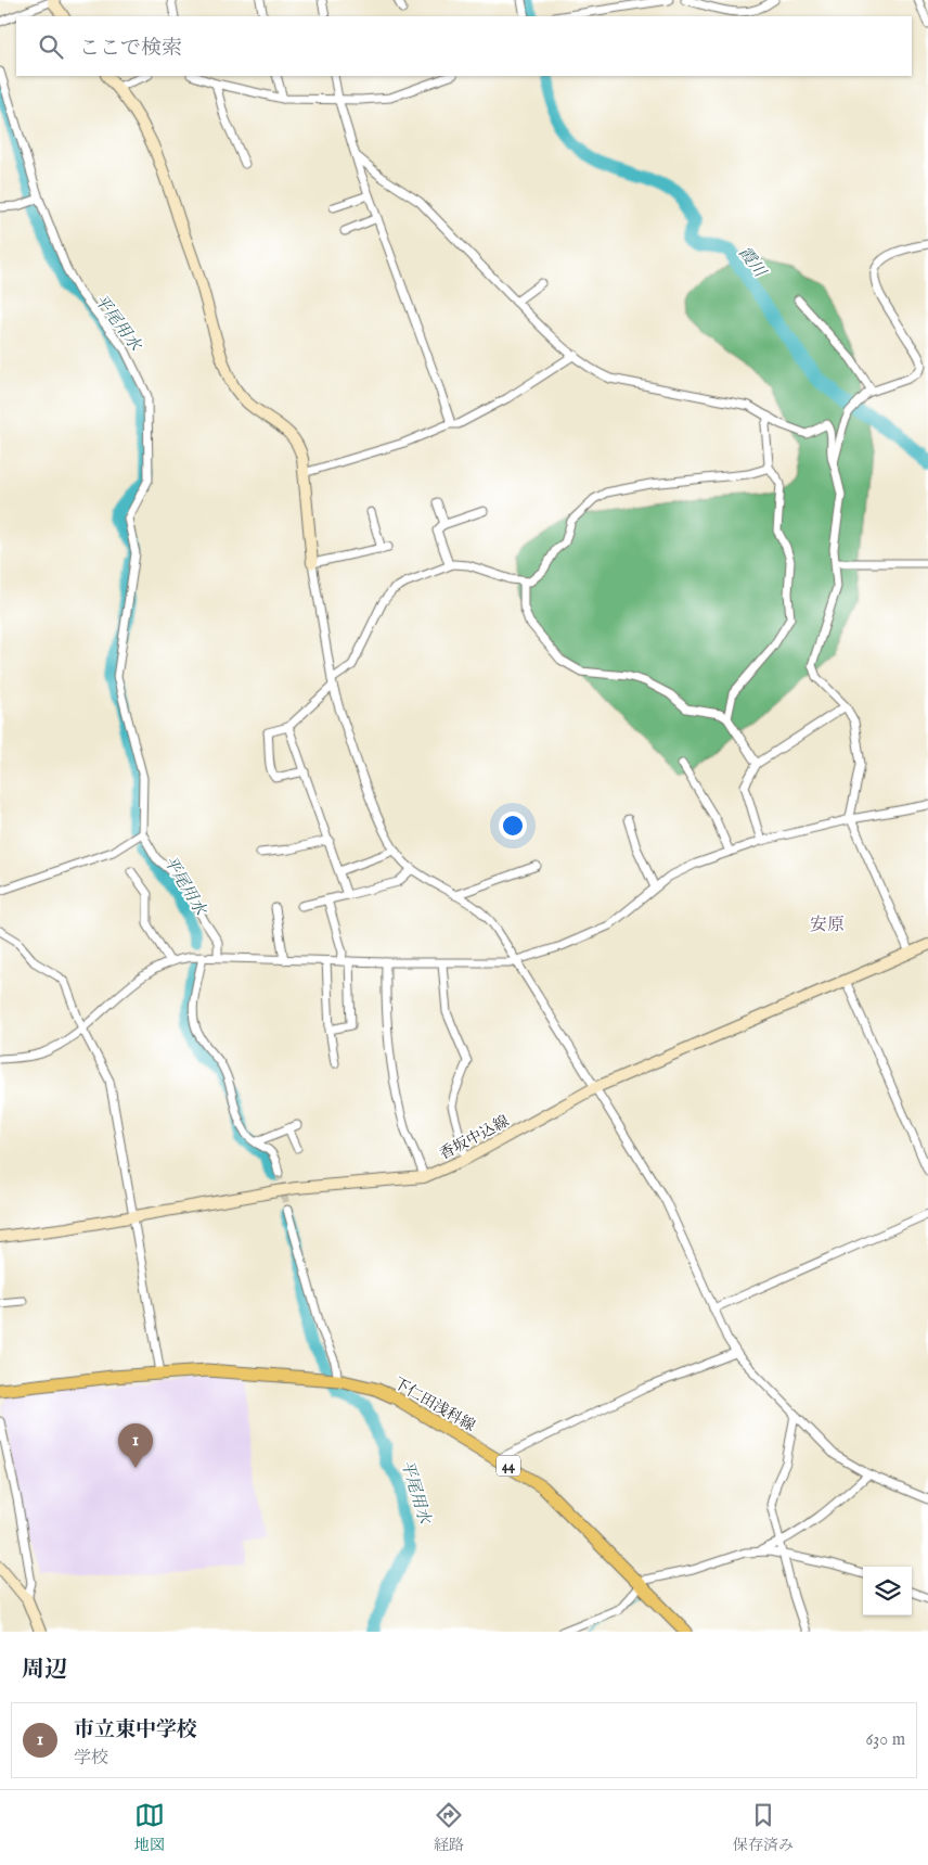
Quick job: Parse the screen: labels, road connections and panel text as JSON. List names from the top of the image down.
{
  "streets": {
    "main road": ["香坂中込線", "下仁田浅科線", "44"]
  },
  "districts": ["安原"],
  "water": ["霞川", "平尾用水"],
  "page": {
    "search": "ここで検索",
    "pins": "1",
    "heading": "周辺",
    "list": [
      {
        "mark": "1",
        "name": "市立東中学校",
        "note": "学校",
        "value": "630 m"
      }
    ],
    "nav": ["地図", "経路", "保存済み"]
  }
}
